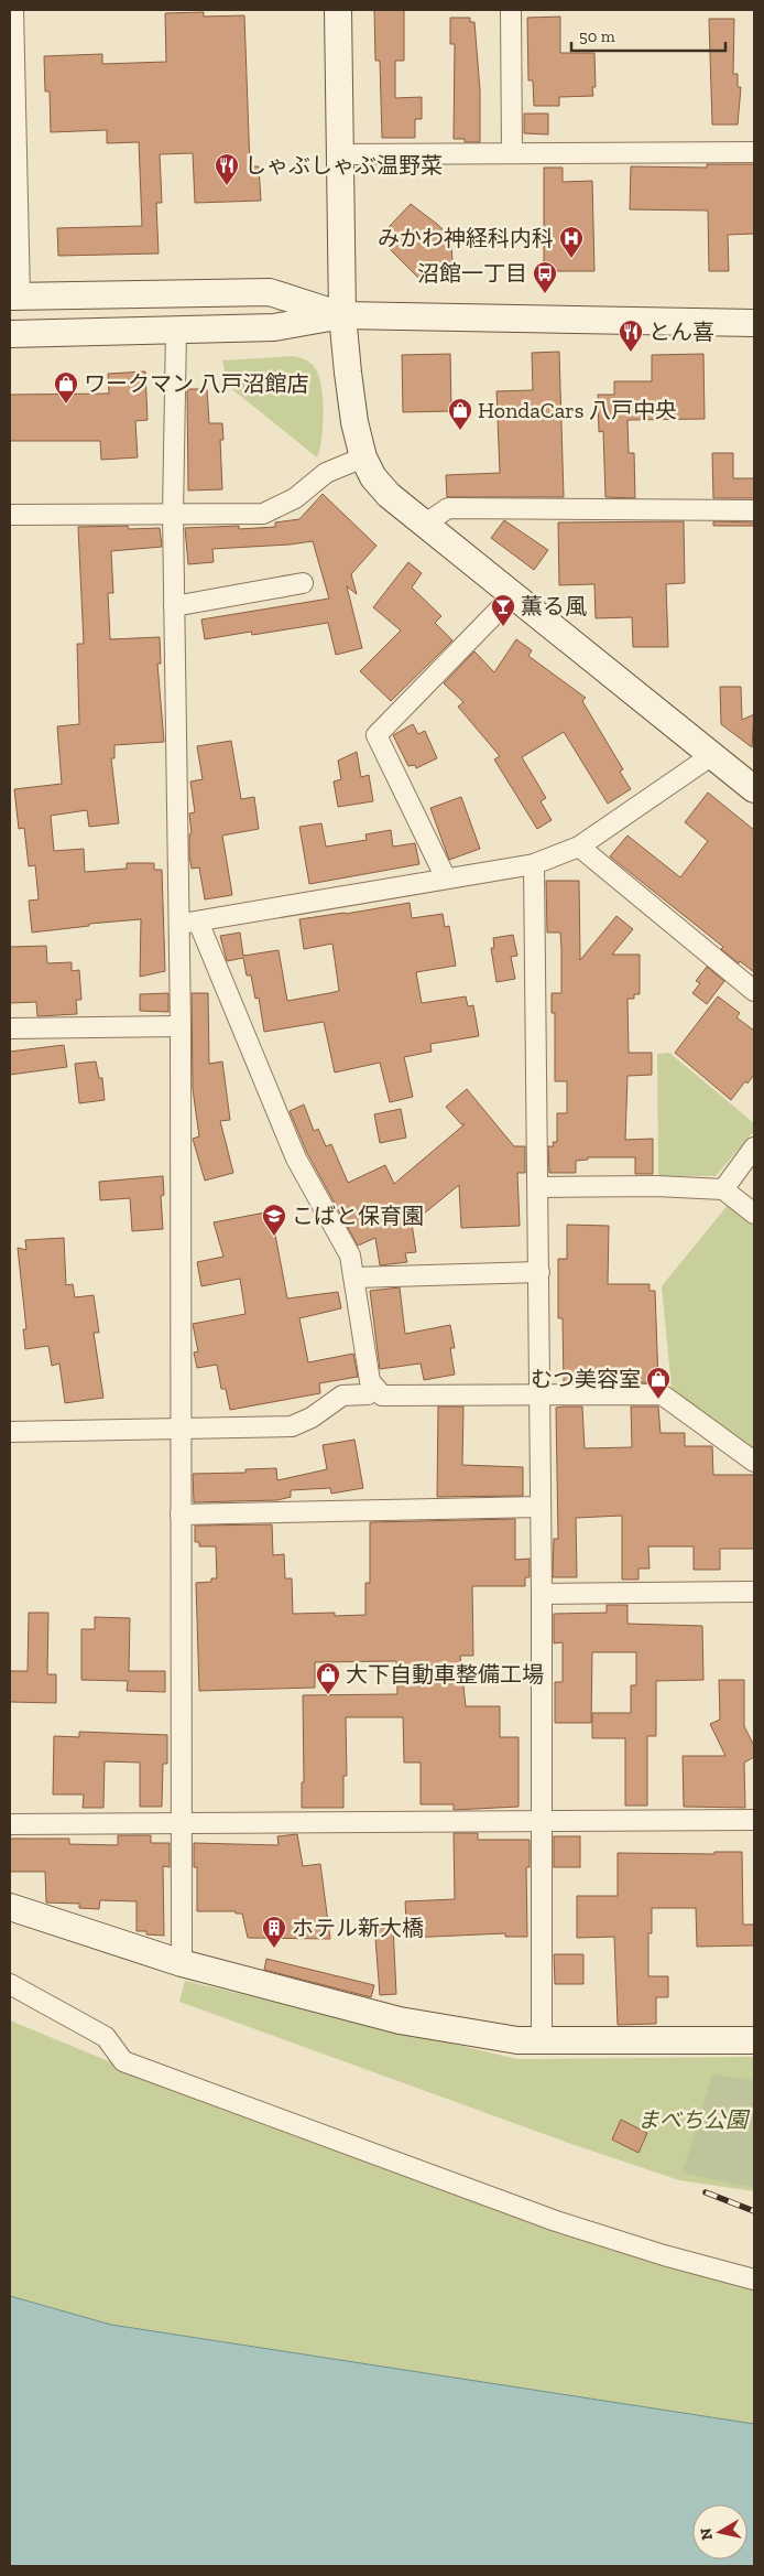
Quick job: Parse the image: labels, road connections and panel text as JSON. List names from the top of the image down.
{
  "parks": ["まべち公園"],
  "places": {
    "restaurant": ["しゃぶしゃぶ温野菜", "とん喜"],
    "hospital": ["みかわ神経科内科"],
    "bus stop": ["沼館一丁目"],
    "shop": [
      "ワークマン 八戸沼館店",
      "HondaCars 八戸中央",
      "むつ美容室",
      "大下自動車整備工場"
    ],
    "bar": ["薫る風"],
    "school or university": ["こばと保育園"],
    "building": ["ホテル新大橋"]
  },
  "scale_bar": "50 m",
  "north": "left"
}
